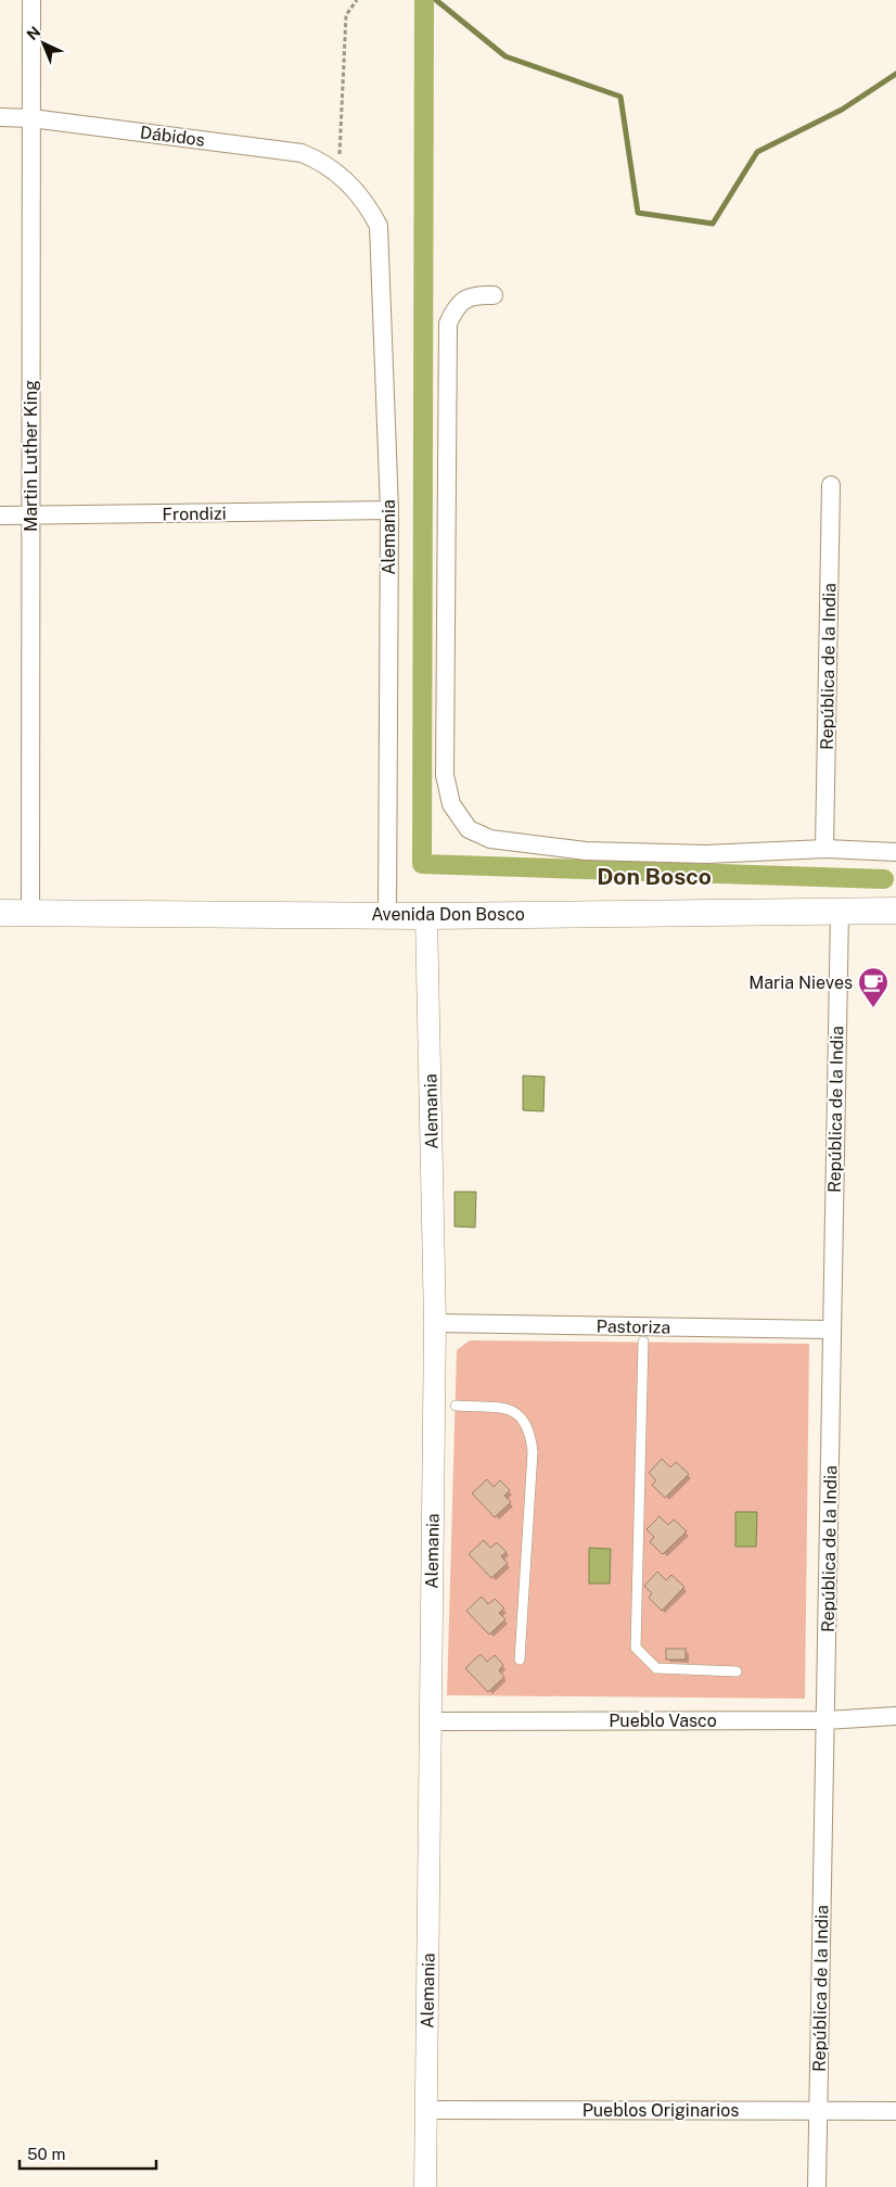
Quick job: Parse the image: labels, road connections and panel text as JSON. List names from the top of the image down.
{
  "streets": {
    "main road": ["Avenida Don Bosco"],
    "street": [
      "Dábidos",
      "Martin Luther King",
      "Frondizi",
      "Alemania",
      "República de la India",
      "Pastoriza",
      "Pueblo Vasco",
      "Pueblos Originarios"
    ]
  },
  "crossings": [
    ["Dábidos", "Martin Luther King"],
    ["Dábidos", "Alemania"],
    ["Martin Luther King", "Frondizi"],
    ["Martin Luther King", "Avenida Don Bosco"],
    ["Frondizi", "Alemania"],
    ["Alemania", "Avenida Don Bosco"],
    ["Alemania", "Pastoriza"],
    ["Alemania", "Pueblo Vasco"],
    ["Alemania", "Pueblos Originarios"],
    ["República de la India", "Avenida Don Bosco"],
    ["República de la India", "Pastoriza"],
    ["República de la India", "Pueblo Vasco"],
    ["República de la India", "Pueblos Originarios"]
  ],
  "districts": ["Don Bosco"],
  "places": {
    "cafe": ["Maria Nieves"]
  },
  "scale_bar": "50 m",
  "north": "top left"
}
